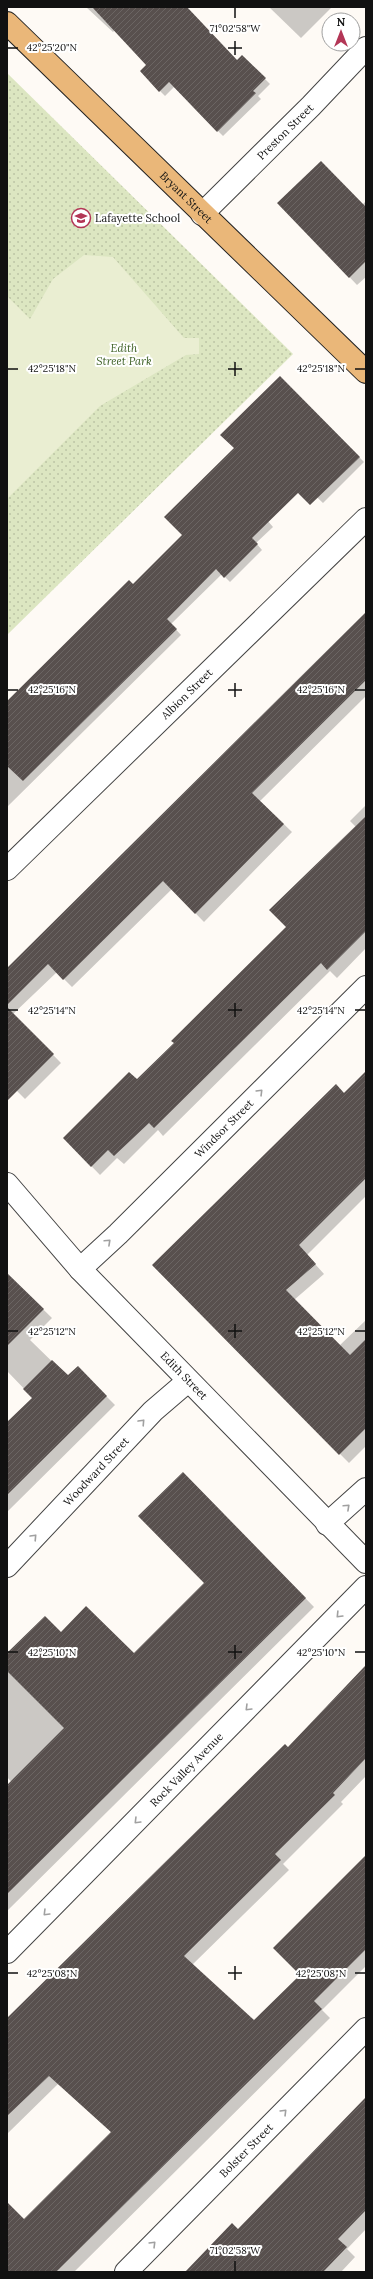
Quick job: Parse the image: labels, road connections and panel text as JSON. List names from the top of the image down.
{
  "streets": {
    "main road": ["Bryant Street"],
    "street": [
      "Preston Street",
      "Albion Street",
      "Windsor Street",
      "Edith Street",
      "Woodward Street",
      "Rock Valley Avenue",
      "Bolster Street"
    ]
  },
  "crossings": [
    ["Preston Street", "Bryant Street"],
    ["Windsor Street", "Edith Street"],
    ["Edith Street", "Woodward Street"]
  ],
  "one_way": [
    "Windsor Street",
    "Woodward Street",
    "Rock Valley Avenue",
    "Bolster Street"
  ],
  "parks": ["Edith Street Park"],
  "places": {
    "school or university": ["Lafayette School"]
  },
  "north": "top",
  "coordinates": [
    "71°02'58\"W",
    "42°25'20\"N",
    "42°25'18\"N",
    "42°25'16\"N",
    "42°25'14\"N",
    "42°25'12\"N",
    "42°25'10\"N",
    "42°25'08\"N"
  ]
}
